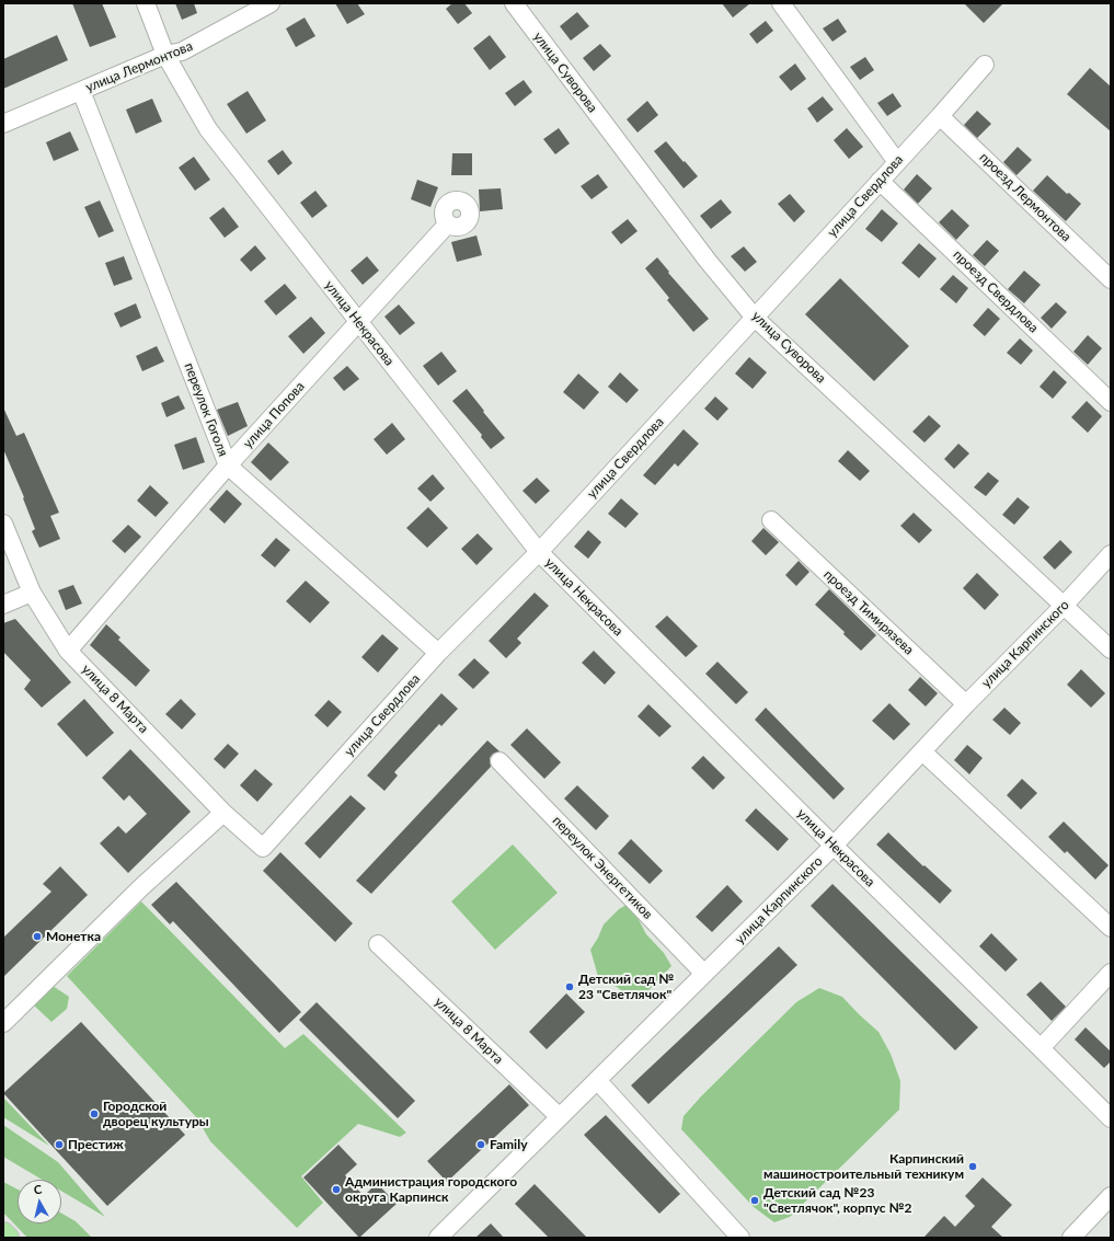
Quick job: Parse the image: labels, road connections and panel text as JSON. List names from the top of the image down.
{
  "streets": {
    "street": [
      "улица Лермонтова",
      "улица Суворова",
      "улица Свердлова",
      "проезд Лермонтова",
      "проезд Свердлова",
      "улица Некрасова",
      "переулок Гоголя",
      "улица Попова",
      "проезд Тимирязева",
      "улица Карпинского",
      "улица 8 Марта",
      "переулок Энергетиков"
    ]
  },
  "crossings": [
    ["улица Лермонтова", "улица Некрасова"],
    ["улица Лермонтова", "переулок Гоголя"],
    ["улица Суворова", "улица Свердлова"],
    ["улица Суворова", "улица Карпинского"],
    ["улица Свердлова", "проезд Лермонтова"],
    ["улица Свердлова", "проезд Свердлова"],
    ["улица Свердлова", "улица Некрасова"],
    ["улица Свердлова", "переулок Гоголя"],
    ["улица Свердлова", "улица 8 Марта"],
    ["улица Некрасова", "улица Попова"],
    ["улица Некрасова", "улица Карпинского"],
    ["переулок Гоголя", "улица Попова"],
    ["улица Попова", "улица 8 Марта"],
    ["проезд Тимирязева", "улица Карпинского"],
    ["улица Карпинского", "улица 8 Марта"],
    ["улица Карпинского", "переулок Энергетиков"]
  ],
  "places": [
    "Монетка",
    "Детский сад № 23 \"Светлячок\"",
    "Городской дворец культуры",
    "Престиж",
    "Family",
    "Карпинский машиностроительный техникум",
    "Администрация городского округа Карпинск",
    "Детский сад №23 \"Светлячок\", корпус №2"
  ],
  "north": "top"
}
